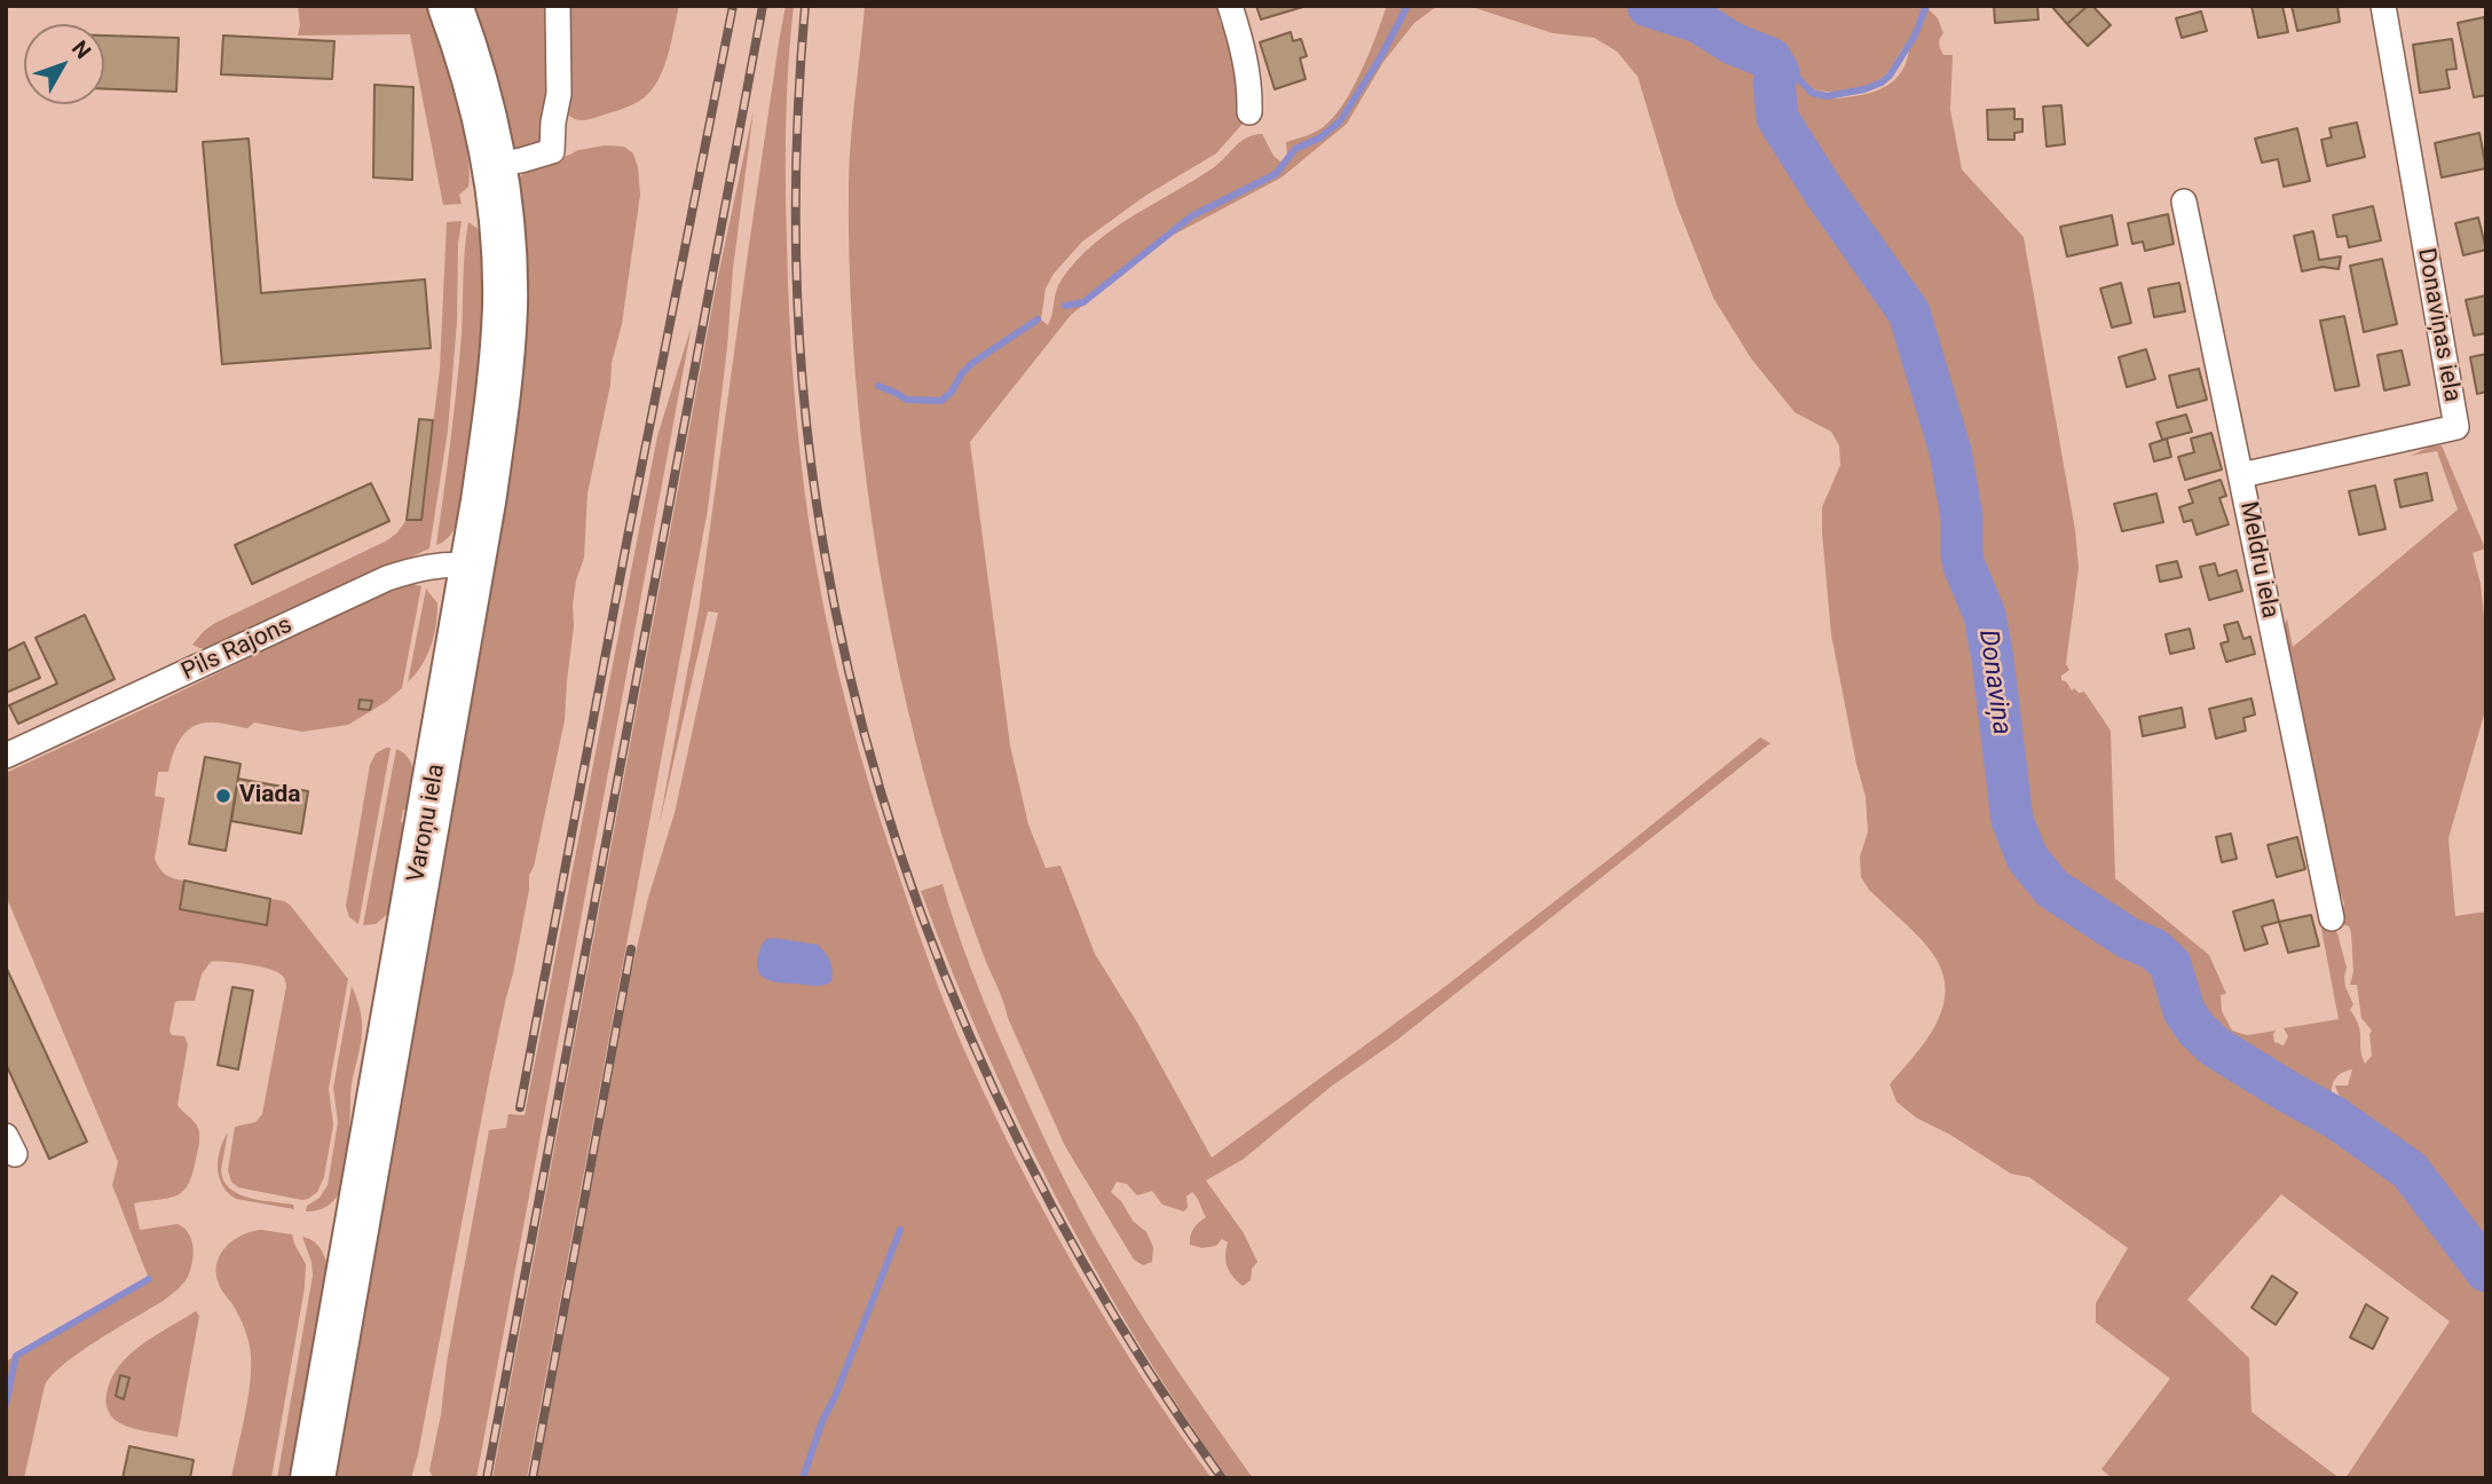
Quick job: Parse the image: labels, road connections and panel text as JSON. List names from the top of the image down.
{
  "streets": {
    "highway": ["Varoņu iela"],
    "street": ["Donaviņas iela", "Meldru iela", "Pils Rajons"]
  },
  "crossings": [
    ["Donaviņas iela", "Meldru iela"],
    ["Pils Rajons", "Varoņu iela"]
  ],
  "water": ["Donaviņa"],
  "places": ["Viada"],
  "north": "top right"
}
